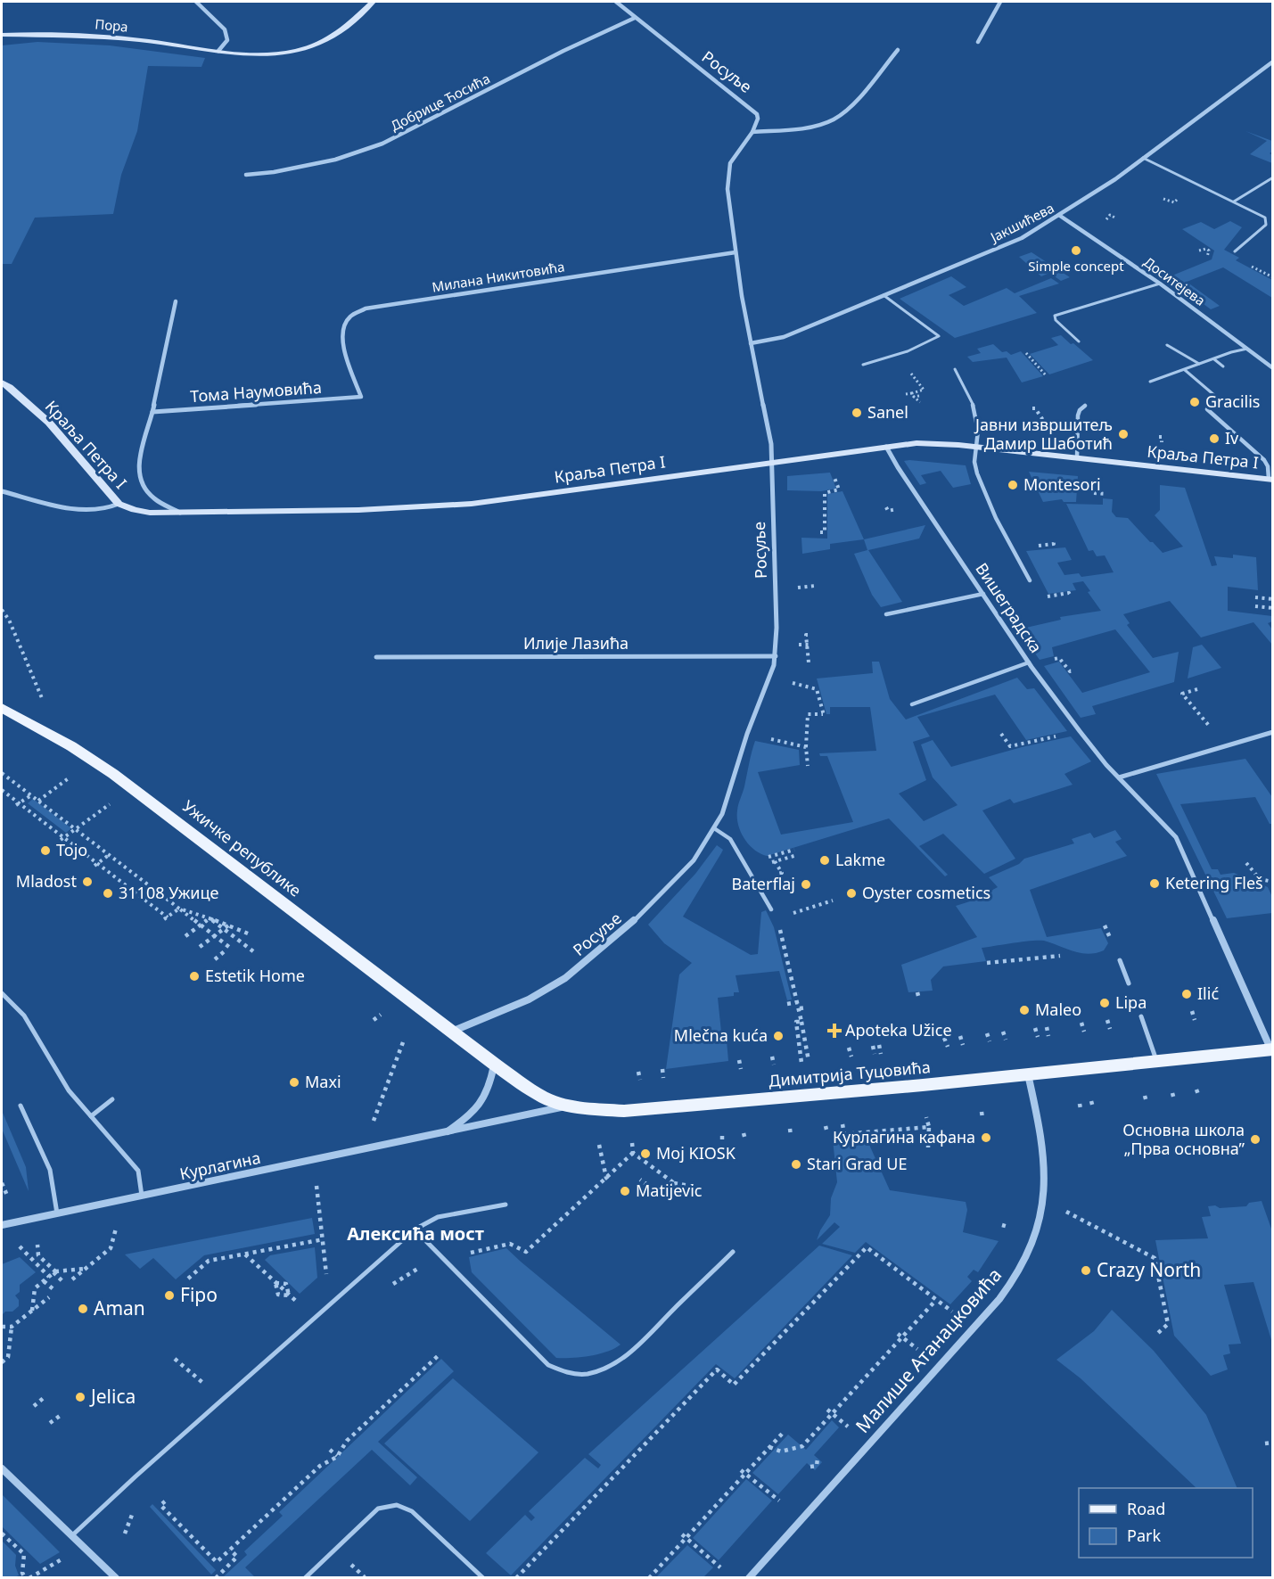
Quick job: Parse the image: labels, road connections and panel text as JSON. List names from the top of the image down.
{
  "streets": {
    "main road": [
      "Пора",
      "Краља Петра I",
      "Ужичке републике",
      "Димитрија Туцовића"
    ],
    "street": [
      "Росуље",
      "Добрице Ћосића",
      "Јакшићева",
      "Милана Никитовића",
      "Доситејева",
      "Тома Наумовића",
      "Вишеградска",
      "Илије Лазића",
      "Курлагина",
      "Малише Атанацковића"
    ]
  },
  "crossings": [
    ["Росуље", "Добрице Ћосића"],
    ["Росуље", "Јакшићева"],
    ["Росуље", "Милана Никитовића"],
    ["Росуље", "Краља Петра I"],
    ["Росуље", "Илије Лазића"],
    ["Росуље", "Ужичке републике"],
    ["Росуље", "Димитрија Туцовића"],
    ["Јакшићева", "Доситејева"],
    ["Милана Никитовића", "Тома Наумовића"],
    ["Краља Петра I", "Вишеградска"],
    ["Вишеградска", "Димитрија Туцовића"],
    ["Ужичке републике", "Димитрија Туцовића"],
    ["Димитрија Туцовића", "Курлагина"],
    ["Димитрија Туцовића", "Малише Атанацковића"]
  ],
  "districts": ["Алексића мост"],
  "places": {
    "other": [
      "Simple concept",
      "Gracilis",
      "Sanel",
      "Јавни извршитељ Дамир Шаботић",
      "Iv",
      "Montesori",
      "Tojo",
      "Lakme",
      "Mladost",
      "Ketering Fleš",
      "Baterflaj",
      "31108 Ужице",
      "Oyster cosmetics",
      "Estetik Home",
      "Ilić",
      "Lipa",
      "Maleo",
      "Mlečna kuća",
      "Maxi",
      "Курлагина кафана",
      "Основна школа „Прва основна”",
      "Moj KIOSK",
      "Stari Grad UE",
      "Matijevic",
      "Crazy North",
      "Fipo",
      "Aman",
      "Jelica"
    ],
    "health": ["Apoteka Užice"]
  },
  "legend": ["Road", "Park"]
}
